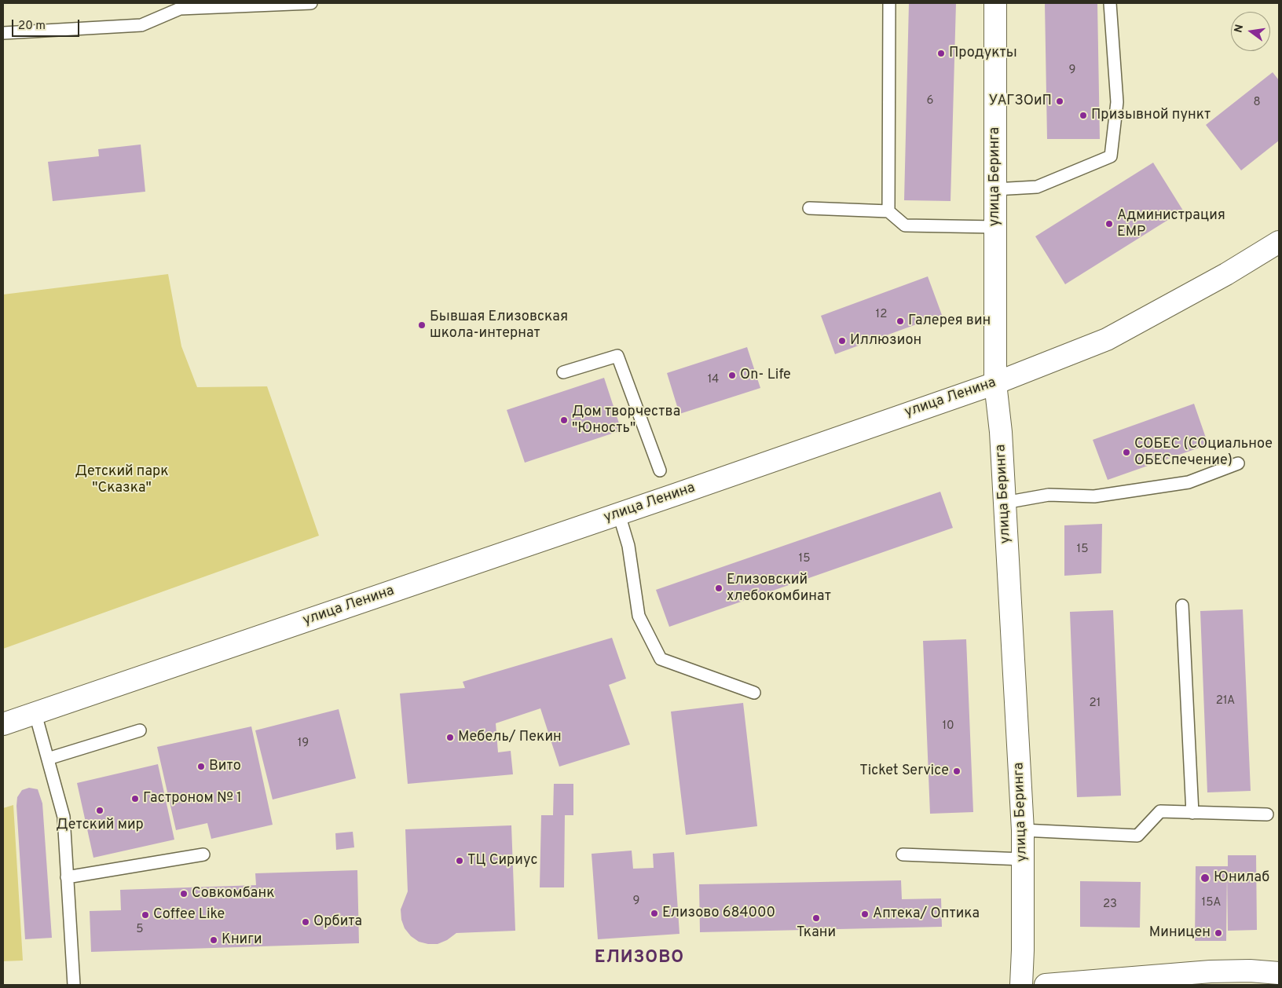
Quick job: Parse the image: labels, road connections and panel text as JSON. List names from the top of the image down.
{
  "streets": {
    "main road": ["улица Беринга", "улица Ленина"]
  },
  "crossings": [
    ["улица Беринга", "улица Ленина"]
  ],
  "districts": ["ЕЛИЗОВО"],
  "parks": ["Детский парк \"Сказка\""],
  "places": [
    "Продукты",
    "УАГЗОиП",
    "Призывной пункт",
    "Администрация ЕМР",
    "Галерея вин",
    "Бывшая Елизовская школа-интернат",
    "Иллюзион",
    "On- Life",
    "Дом творчества \"Юность\"",
    "СОБЕС (СОциальное ОБЕСпечение)",
    "Елизовский хлебокомбинат",
    "Мебель/ Пекин",
    "Вито",
    "Ticket Service",
    "Гастроном № 1",
    "Детский мир",
    "ТЦ Сириус",
    "Юнилаб",
    "Совкомбанк",
    "Елизово 684000",
    "Аптека/ Оптика",
    "Coffee Like",
    "Ткани",
    "Орбита",
    "Миницен",
    "Книги"
  ],
  "house_numbers": [
    "9",
    "6",
    "8",
    "12",
    "14",
    "15",
    "15",
    "21А",
    "21",
    "10",
    "19",
    "9",
    "15А",
    "23",
    "5"
  ],
  "scale_bar": "20 m",
  "north": "left"
}
